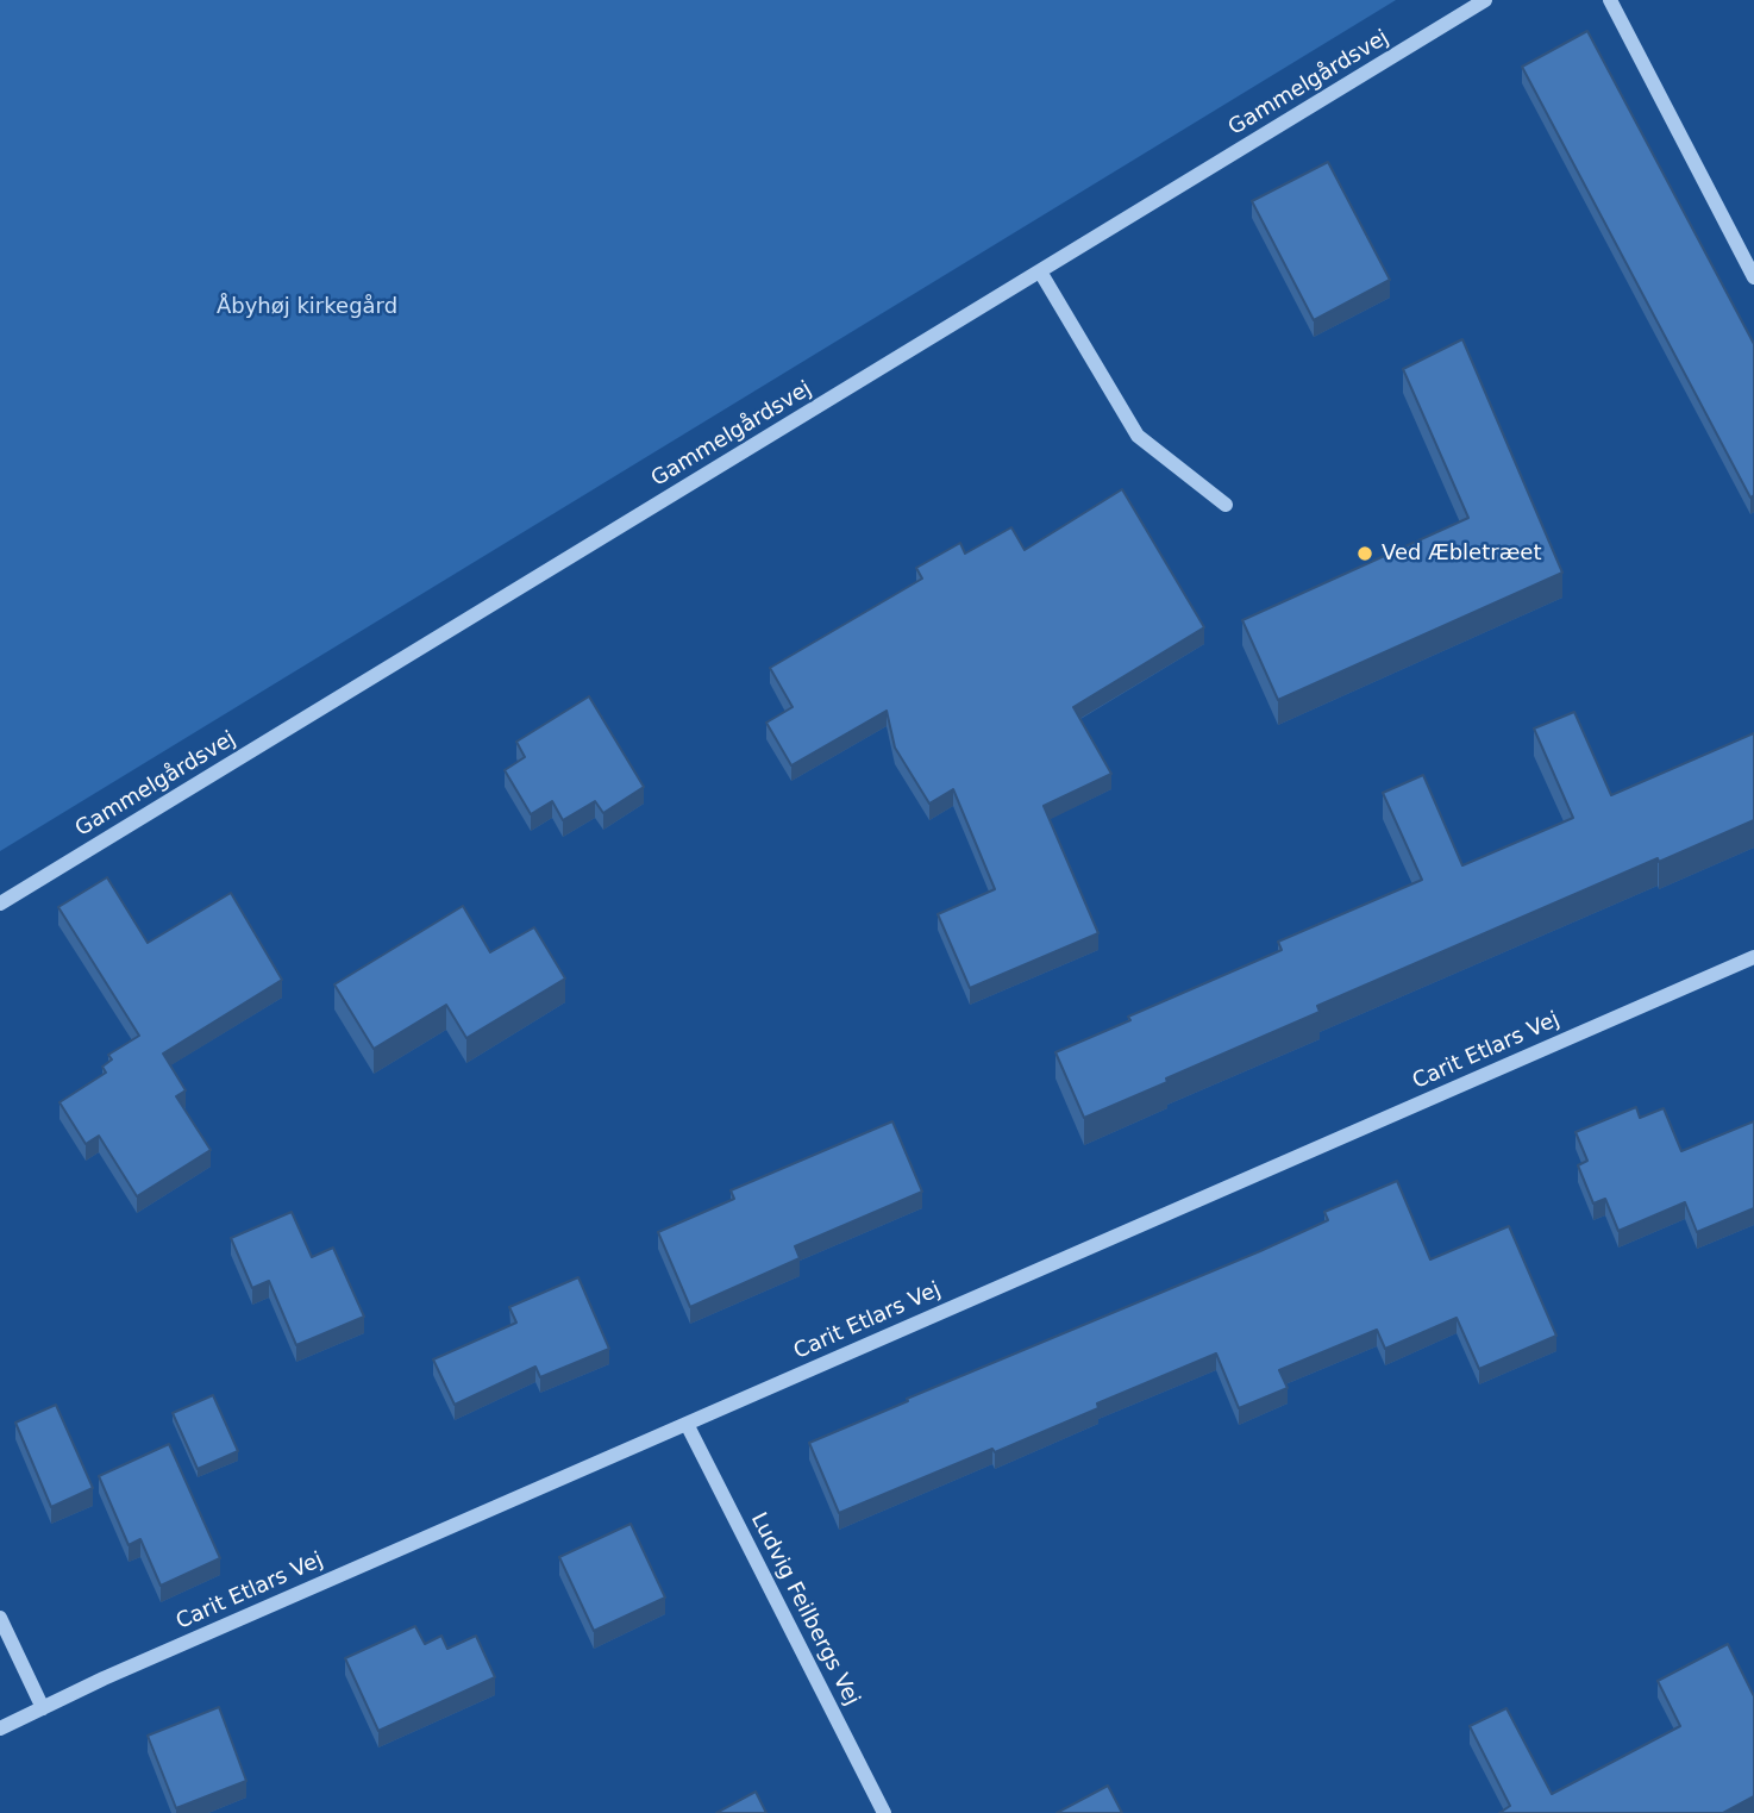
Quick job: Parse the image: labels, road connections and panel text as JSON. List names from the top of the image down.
{
  "streets": {
    "street": ["Gammelgårdsvej", "Carit Etlars Vej", "Ludvig Feilbergs Vej"]
  },
  "crossings": [
    ["Carit Etlars Vej", "Ludvig Feilbergs Vej"]
  ],
  "parks": ["Åbyhøj kirkegård"],
  "places": ["Ved Æbletræet"]
}
